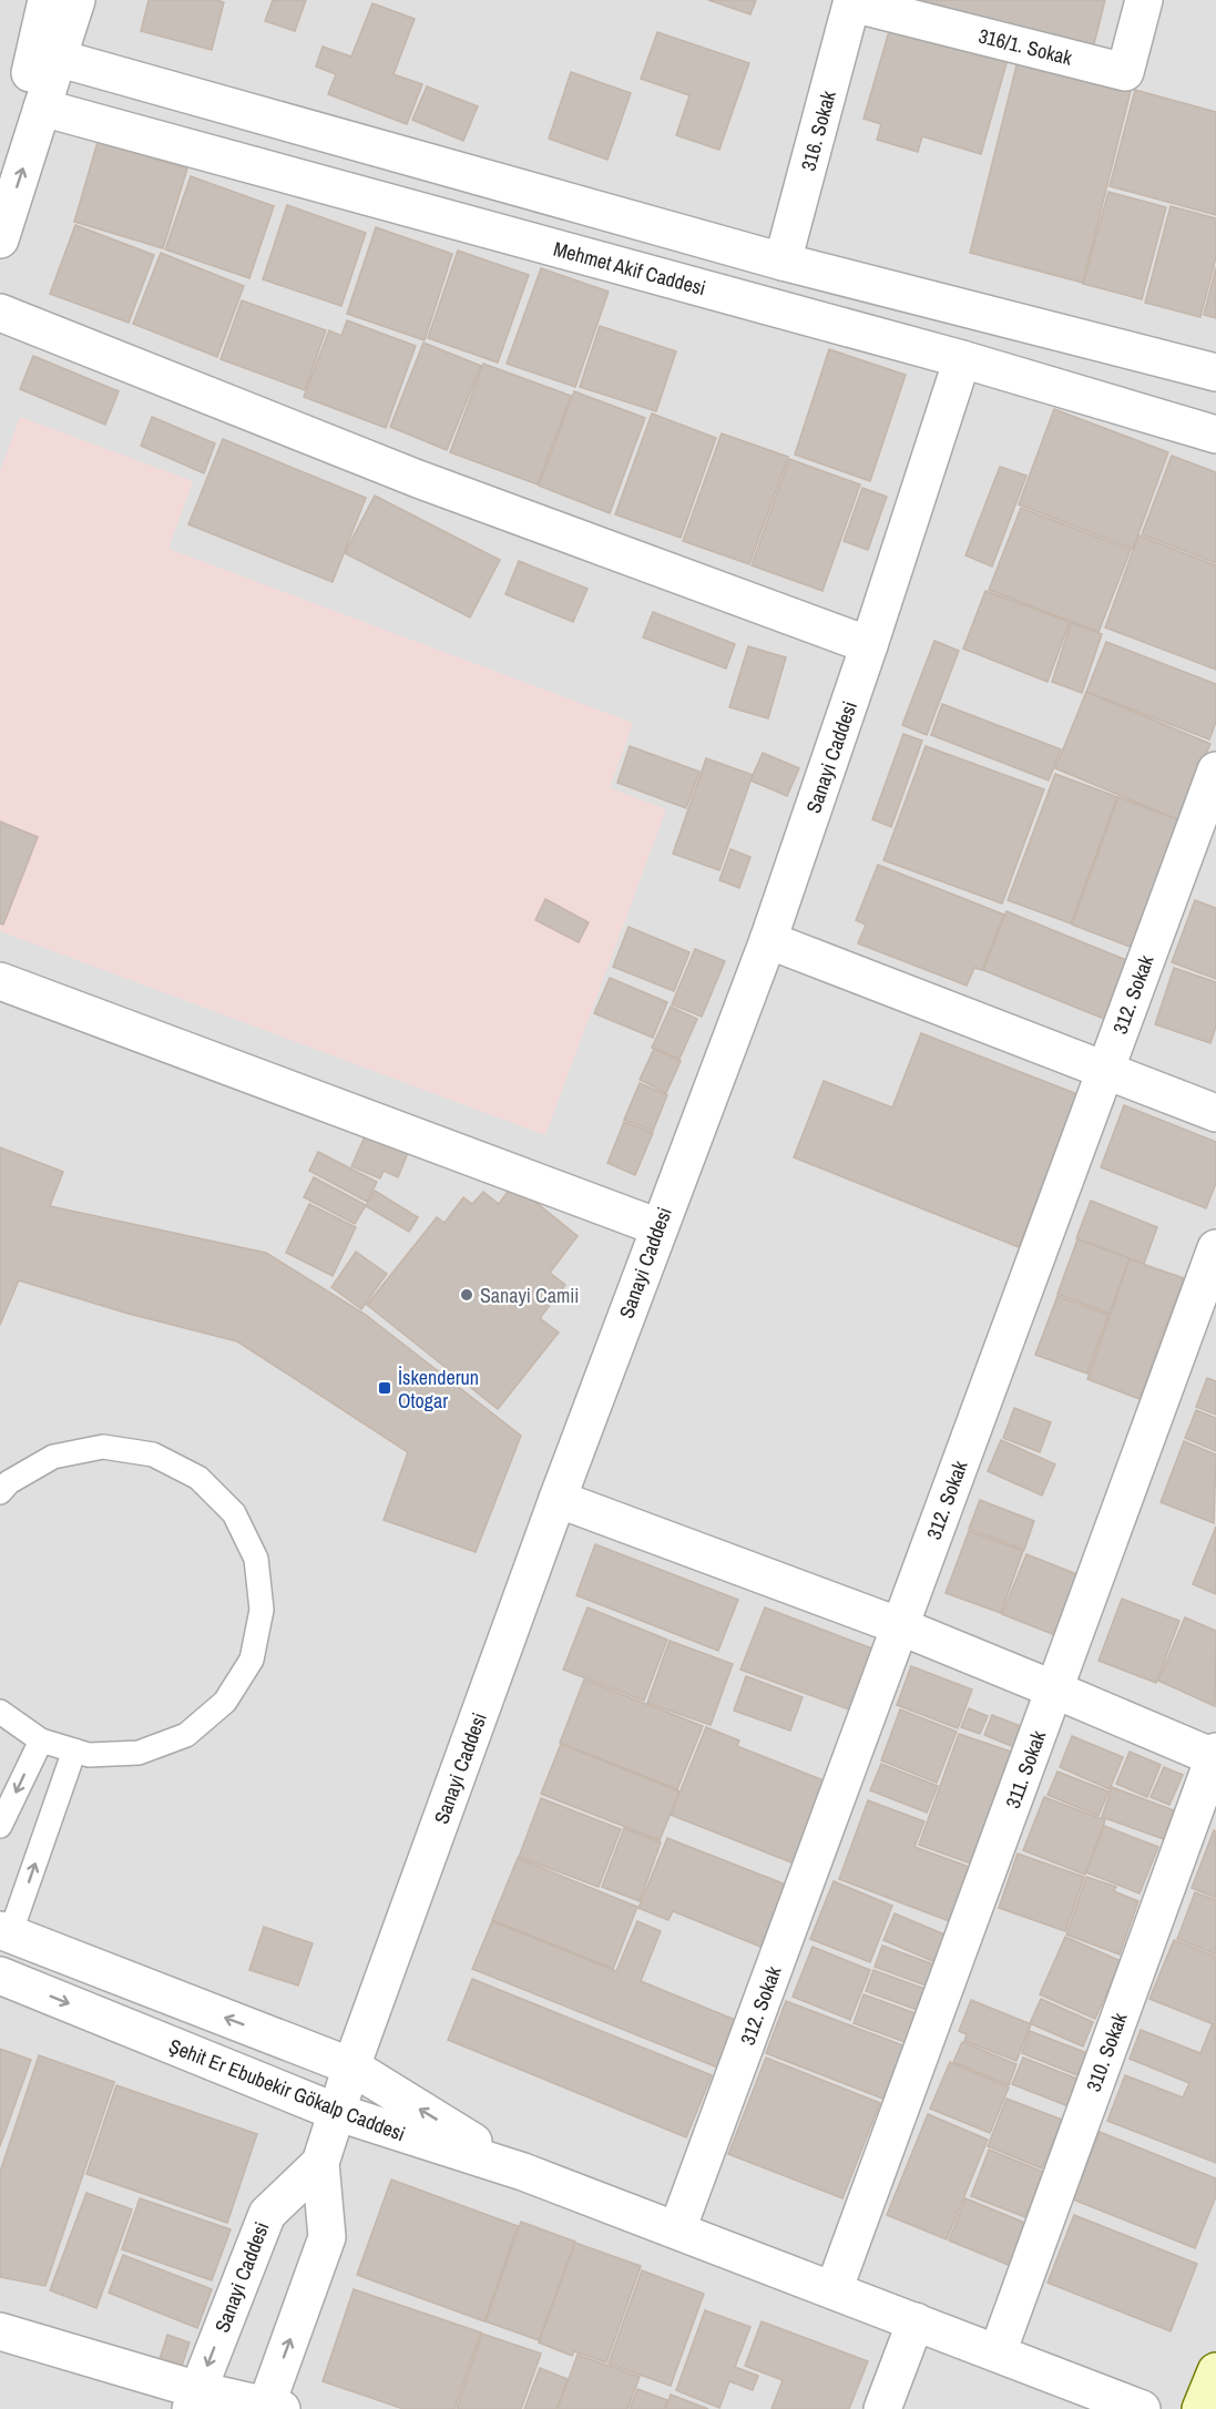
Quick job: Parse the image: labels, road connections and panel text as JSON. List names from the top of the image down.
{
  "streets": {
    "street": [
      "316/1. Sokak",
      "316. Sokak",
      "Mehmet Akif Caddesi",
      "Sanayi Caddesi",
      "312. Sokak",
      "311. Sokak",
      "310. Sokak",
      "Şehit Er Ebubekir Gökalp Caddesi"
    ]
  },
  "crossings": [
    ["316/1. Sokak", "316. Sokak"],
    ["Mehmet Akif Caddesi", "Sanayi Caddesi"],
    ["Sanayi Caddesi", "Şehit Er Ebubekir Gökalp Caddesi"]
  ],
  "places": {
    "other": ["Sanayi Camii"],
    "transit": ["İskenderun Otogar"]
  }
}
